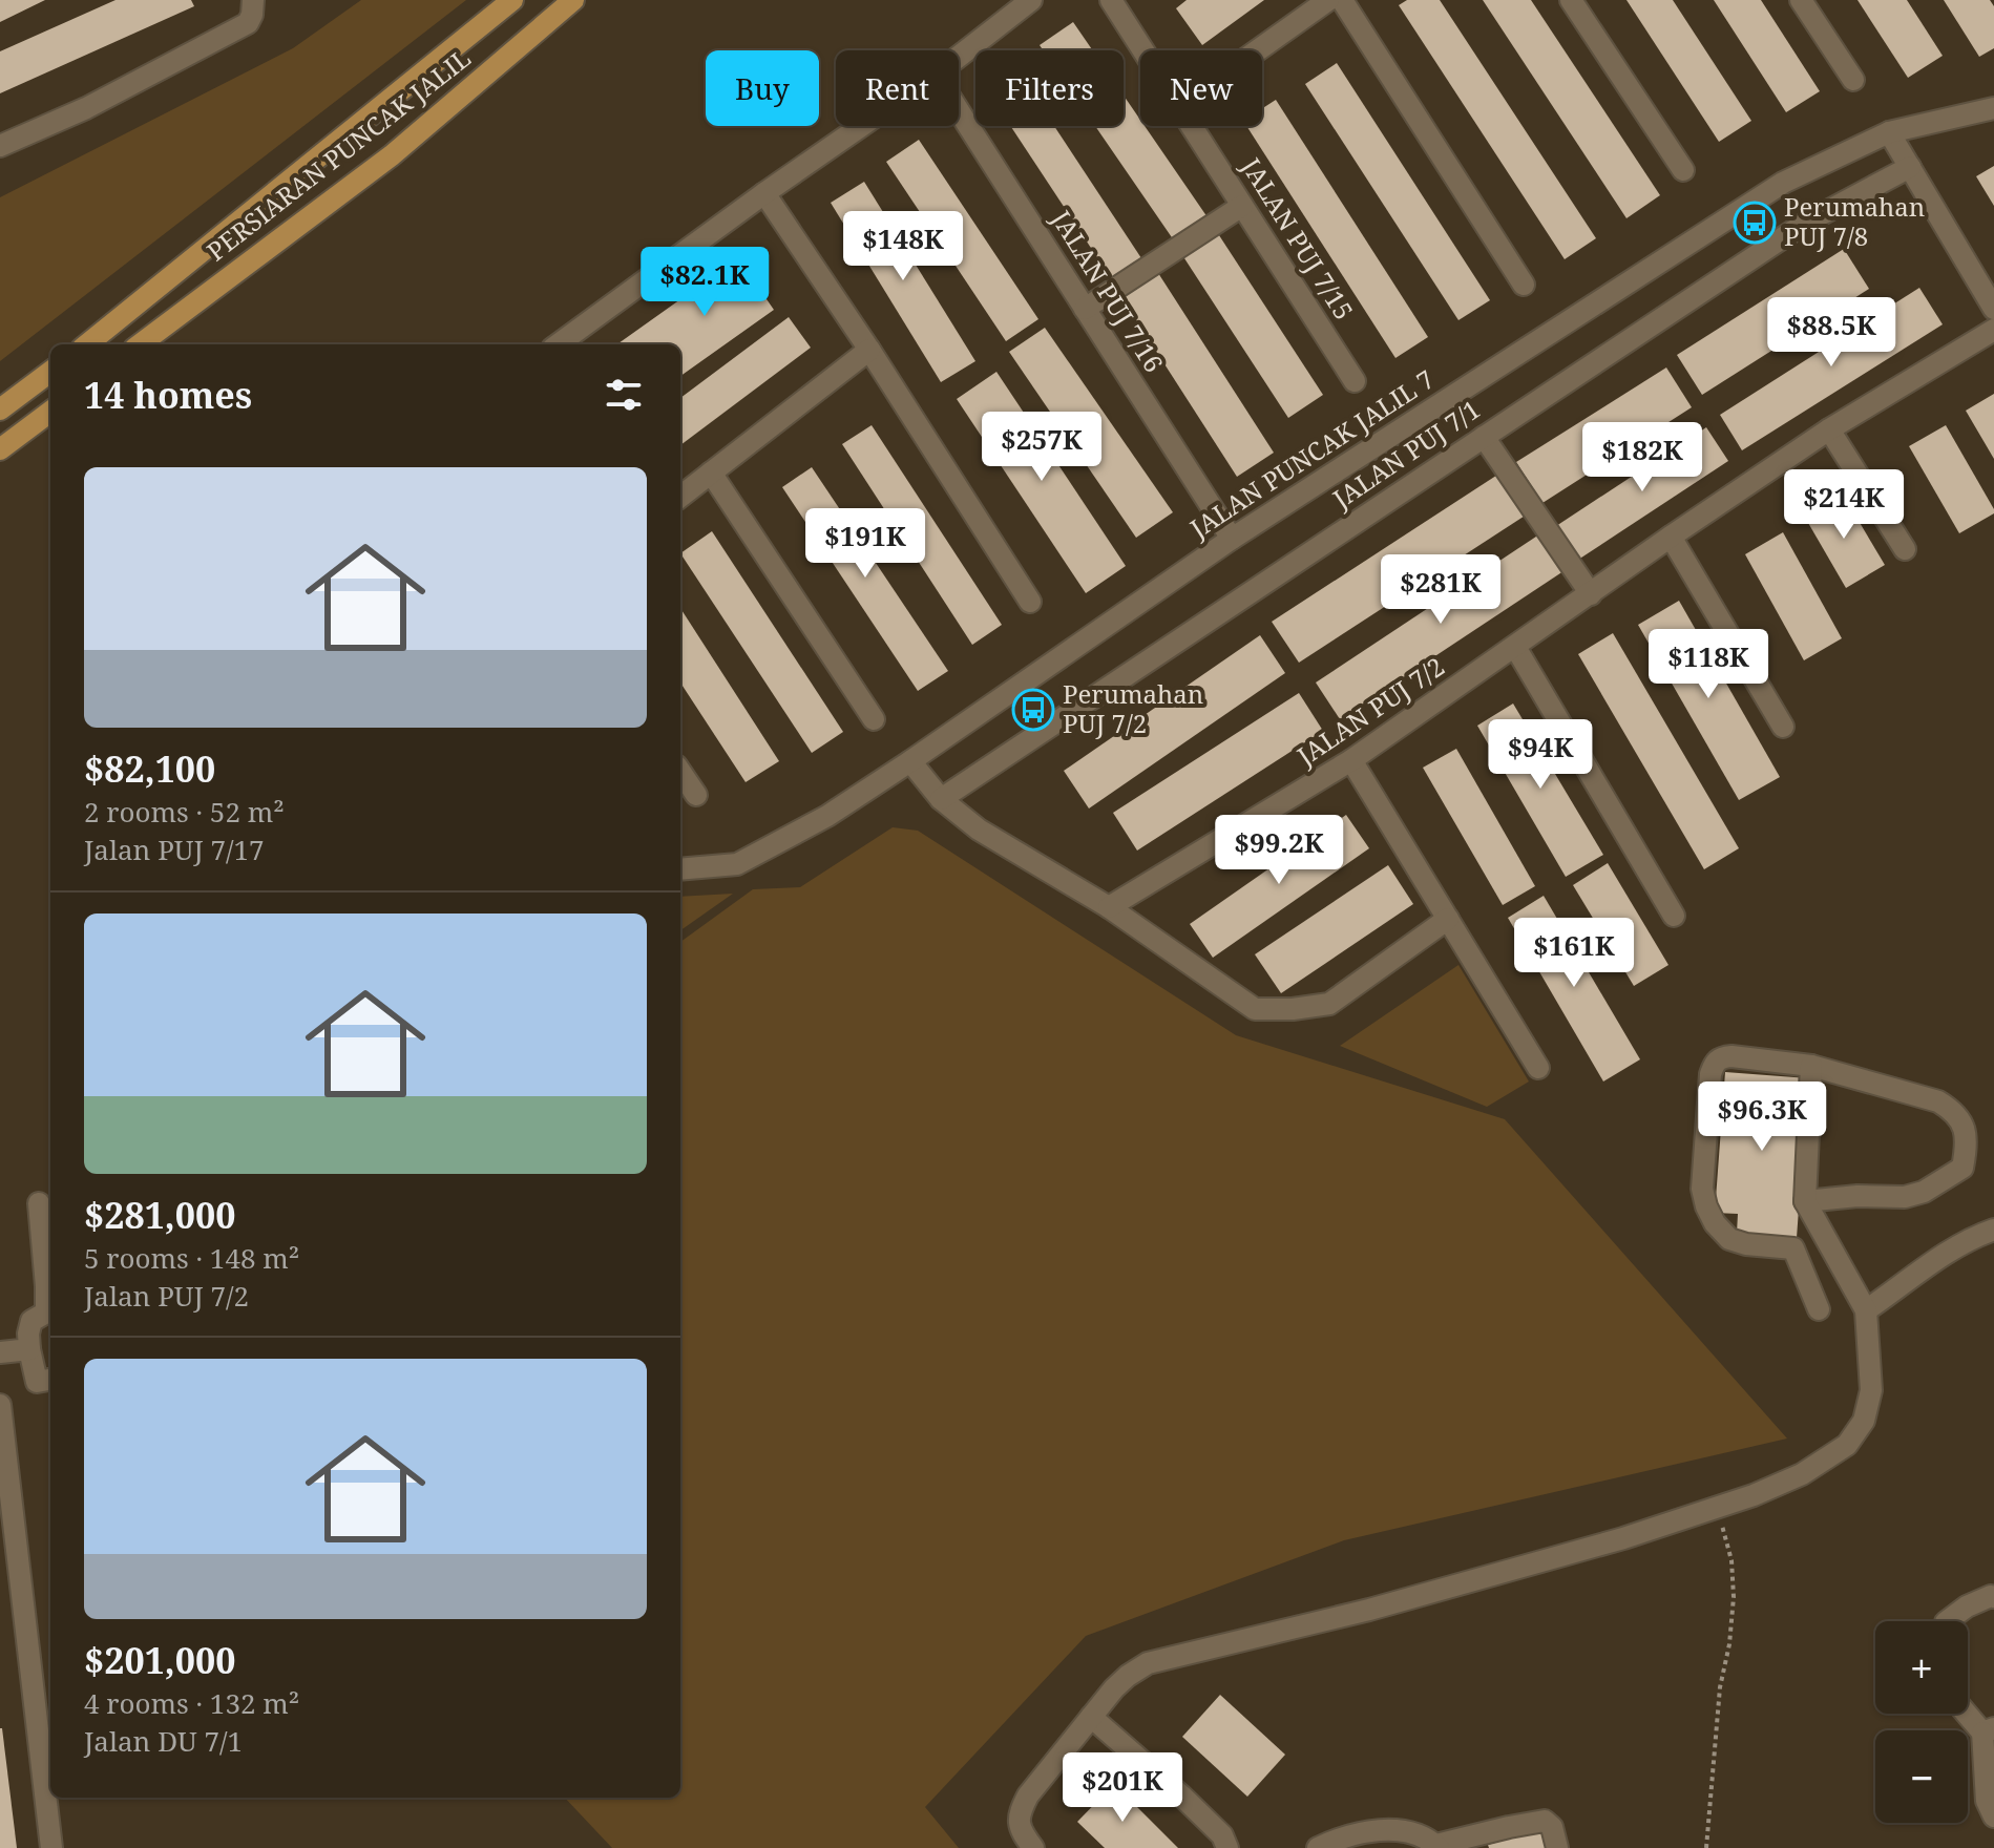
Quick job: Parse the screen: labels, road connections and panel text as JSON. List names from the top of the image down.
{
  "streets": {
    "main road": ["PERSIARAN PUNCAK JALIL"],
    "street": [
      "JALAN PUJ 7/15",
      "JALAN PUJ 7/16",
      "JALAN PUNCAK JALIL 7",
      "JALAN PUJ 7/1",
      "JALAN PUJ 7/2"
    ]
  },
  "crossings": [
    ["JALAN PUJ 7/16", "JALAN PUNCAK JALIL 7"]
  ],
  "places": {
    "bus stop": ["Perumahan PUJ 7/8", "Perumahan PUJ 7/2"]
  },
  "page": {
    "chip": [
      "Buy",
      "Rent",
      "Filters",
      "New"
    ],
    "price": [
      "$148K",
      "$82.1K",
      "$88.5K",
      "$257K",
      "$182K",
      "$214K",
      "$191K",
      "$281K",
      "$118K",
      "$94K",
      "$99.2K",
      "$161K",
      "$96.3K",
      "$201K"
    ],
    "heading": "14 homes",
    "list": [
      {
        "name": "$82,100",
        "note": "2 rooms · 52 m² · Jalan PUJ 7/17"
      },
      {
        "name": "$281,000",
        "note": "5 rooms · 148 m² · Jalan PUJ 7/2"
      },
      {
        "name": "$201,000",
        "note": "4 rooms · 132 m² · Jalan DU 7/1"
      }
    ],
    "map_buttons": ["+", "−"]
  }
}
